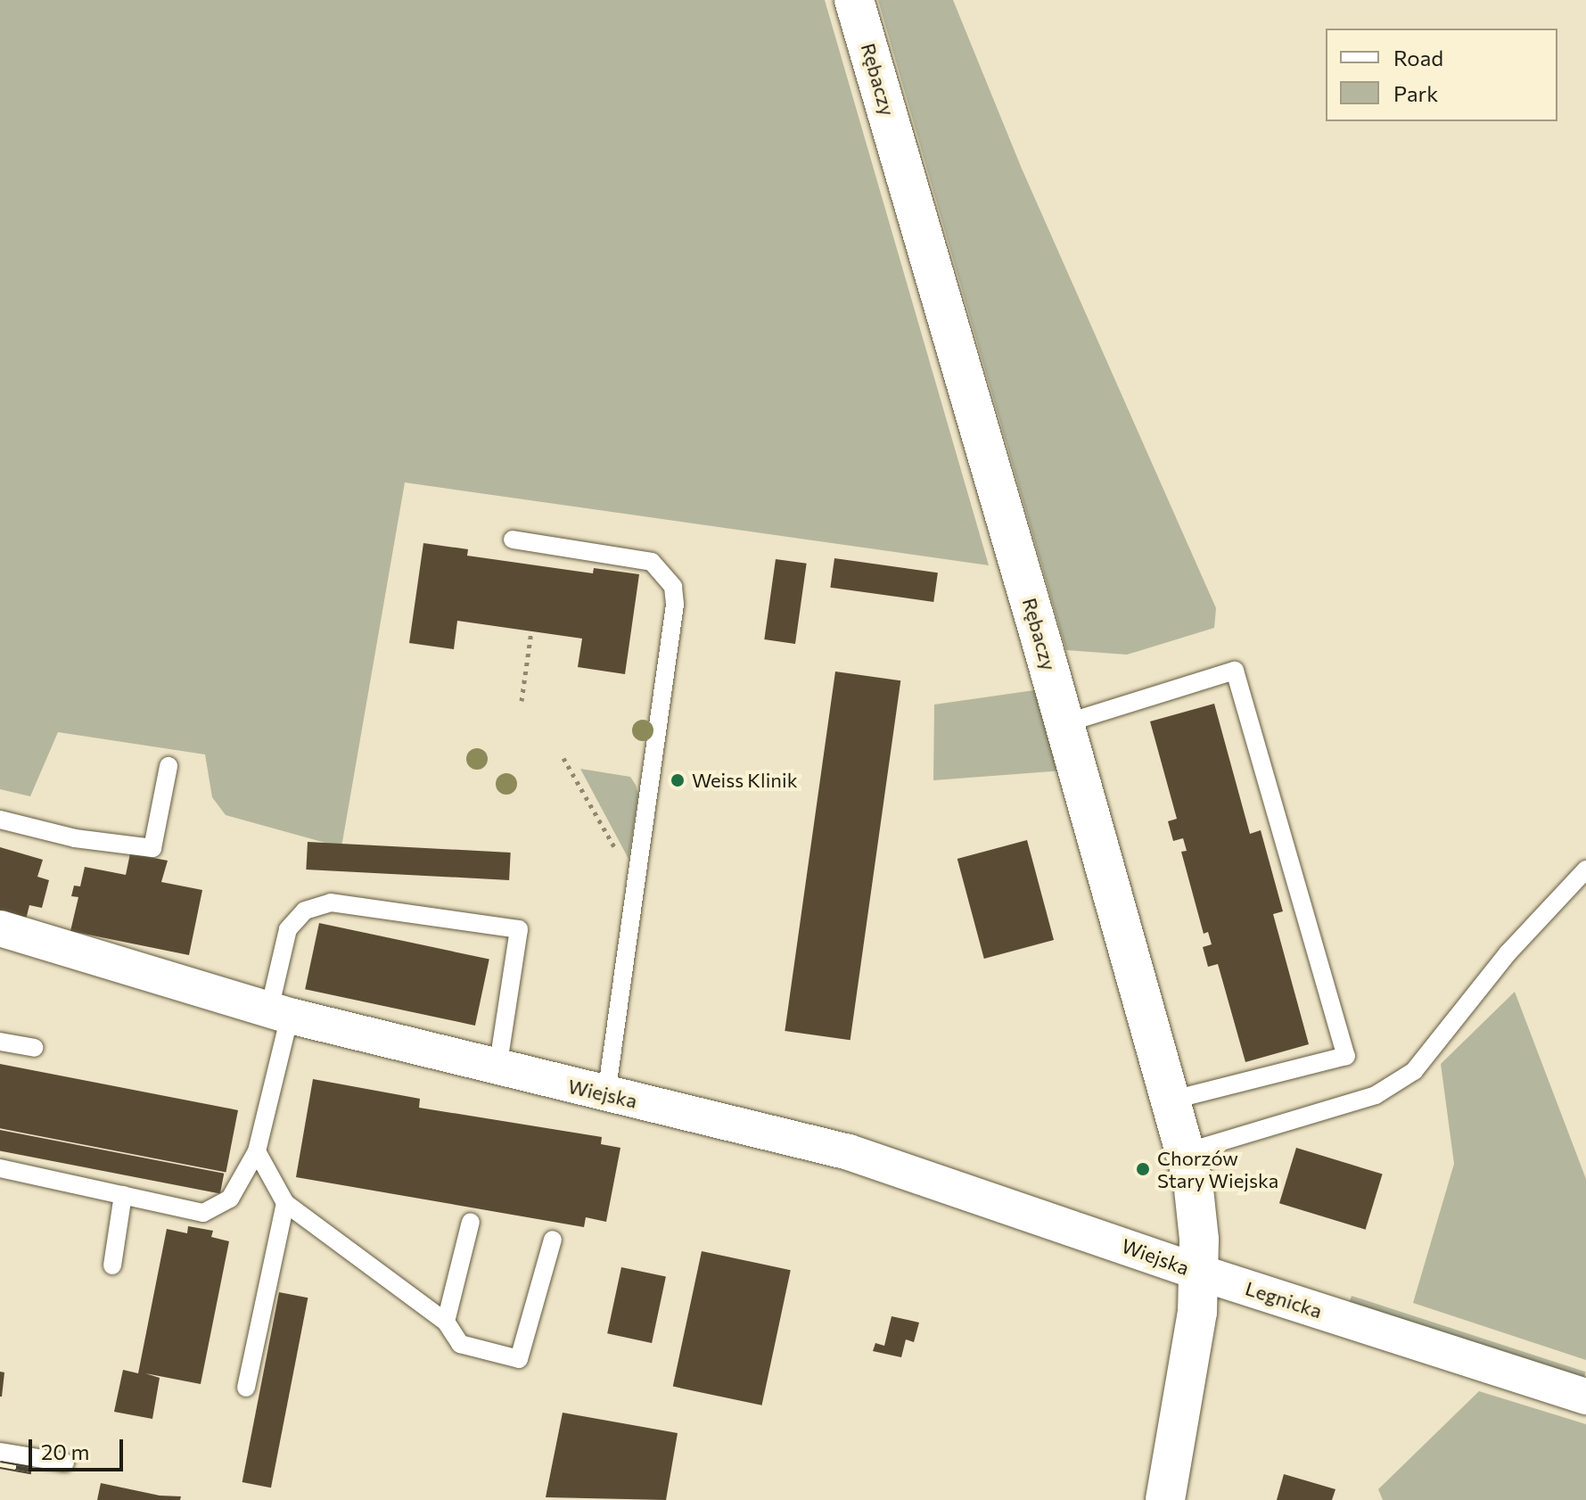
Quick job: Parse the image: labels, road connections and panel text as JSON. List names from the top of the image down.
{
  "streets": {
    "street": ["Rębaczy", "Wiejska", "Legnicka"]
  },
  "crossings": [
    ["Rębaczy", "Wiejska"],
    ["Rębaczy", "Legnicka"],
    ["Wiejska", "Legnicka"]
  ],
  "places": ["Weiss Klinik", "Chorzów Stary Wiejska"],
  "legend": ["Road", "Park"],
  "scale_bar": "20 m"
}
